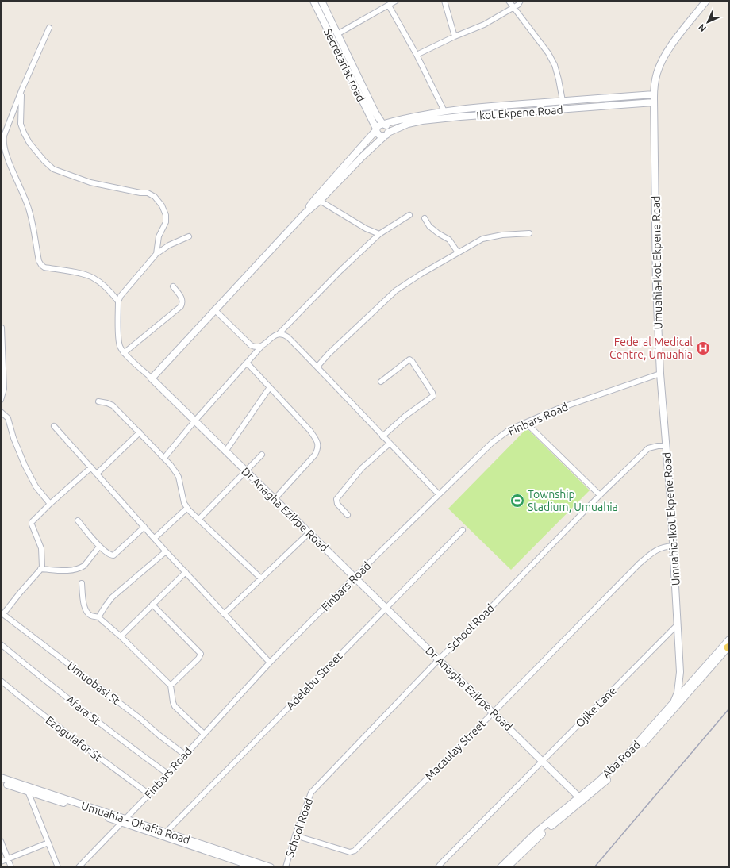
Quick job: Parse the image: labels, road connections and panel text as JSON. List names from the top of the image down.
{
  "streets": {
    "main road": [
      "Secretariat road",
      "Ikot Ekpene Road",
      "Umuahia-Ikot Ekpene Road",
      "Dr Anagha Ezikpe Road",
      "Aba Road",
      "Umuahia - Ohafia Road"
    ],
    "street": [
      "Finbars Road",
      "School Road",
      "Adelabu Street",
      "Umuobasi St",
      "Ojike Lane",
      "Afara St",
      "Ezogulafor St",
      "Macaulay Street"
    ]
  },
  "crossings": [
    ["Secretariat road", "Ikot Ekpene Road"],
    ["Ikot Ekpene Road", "Umuahia-Ikot Ekpene Road"],
    ["Umuahia-Ikot Ekpene Road", "Finbars Road"],
    ["Umuahia-Ikot Ekpene Road", "School Road"],
    ["Umuahia-Ikot Ekpene Road", "Ojike Lane"],
    ["Umuahia-Ikot Ekpene Road", "Macaulay Street"],
    ["Finbars Road", "Dr Anagha Ezikpe Road"],
    ["Finbars Road", "Umuobasi St"],
    ["Finbars Road", "Afara St"],
    ["Finbars Road", "Ezogulafor St"],
    ["Finbars Road", "Umuahia - Ohafia Road"],
    ["Dr Anagha Ezikpe Road", "School Road"],
    ["Dr Anagha Ezikpe Road", "Adelabu Street"],
    ["Dr Anagha Ezikpe Road", "Ojike Lane"],
    ["Dr Anagha Ezikpe Road", "Macaulay Street"],
    ["Dr Anagha Ezikpe Road", "Aba Road"],
    ["School Road", "Macaulay Street"],
    ["Adelabu Street", "Umuahia - Ohafia Road"]
  ],
  "places": {
    "hospital": ["Federal Medical Centre, Umuahia"],
    "sports": ["Township Stadium, Umuahia"]
  },
  "north": "bottom left"
}
